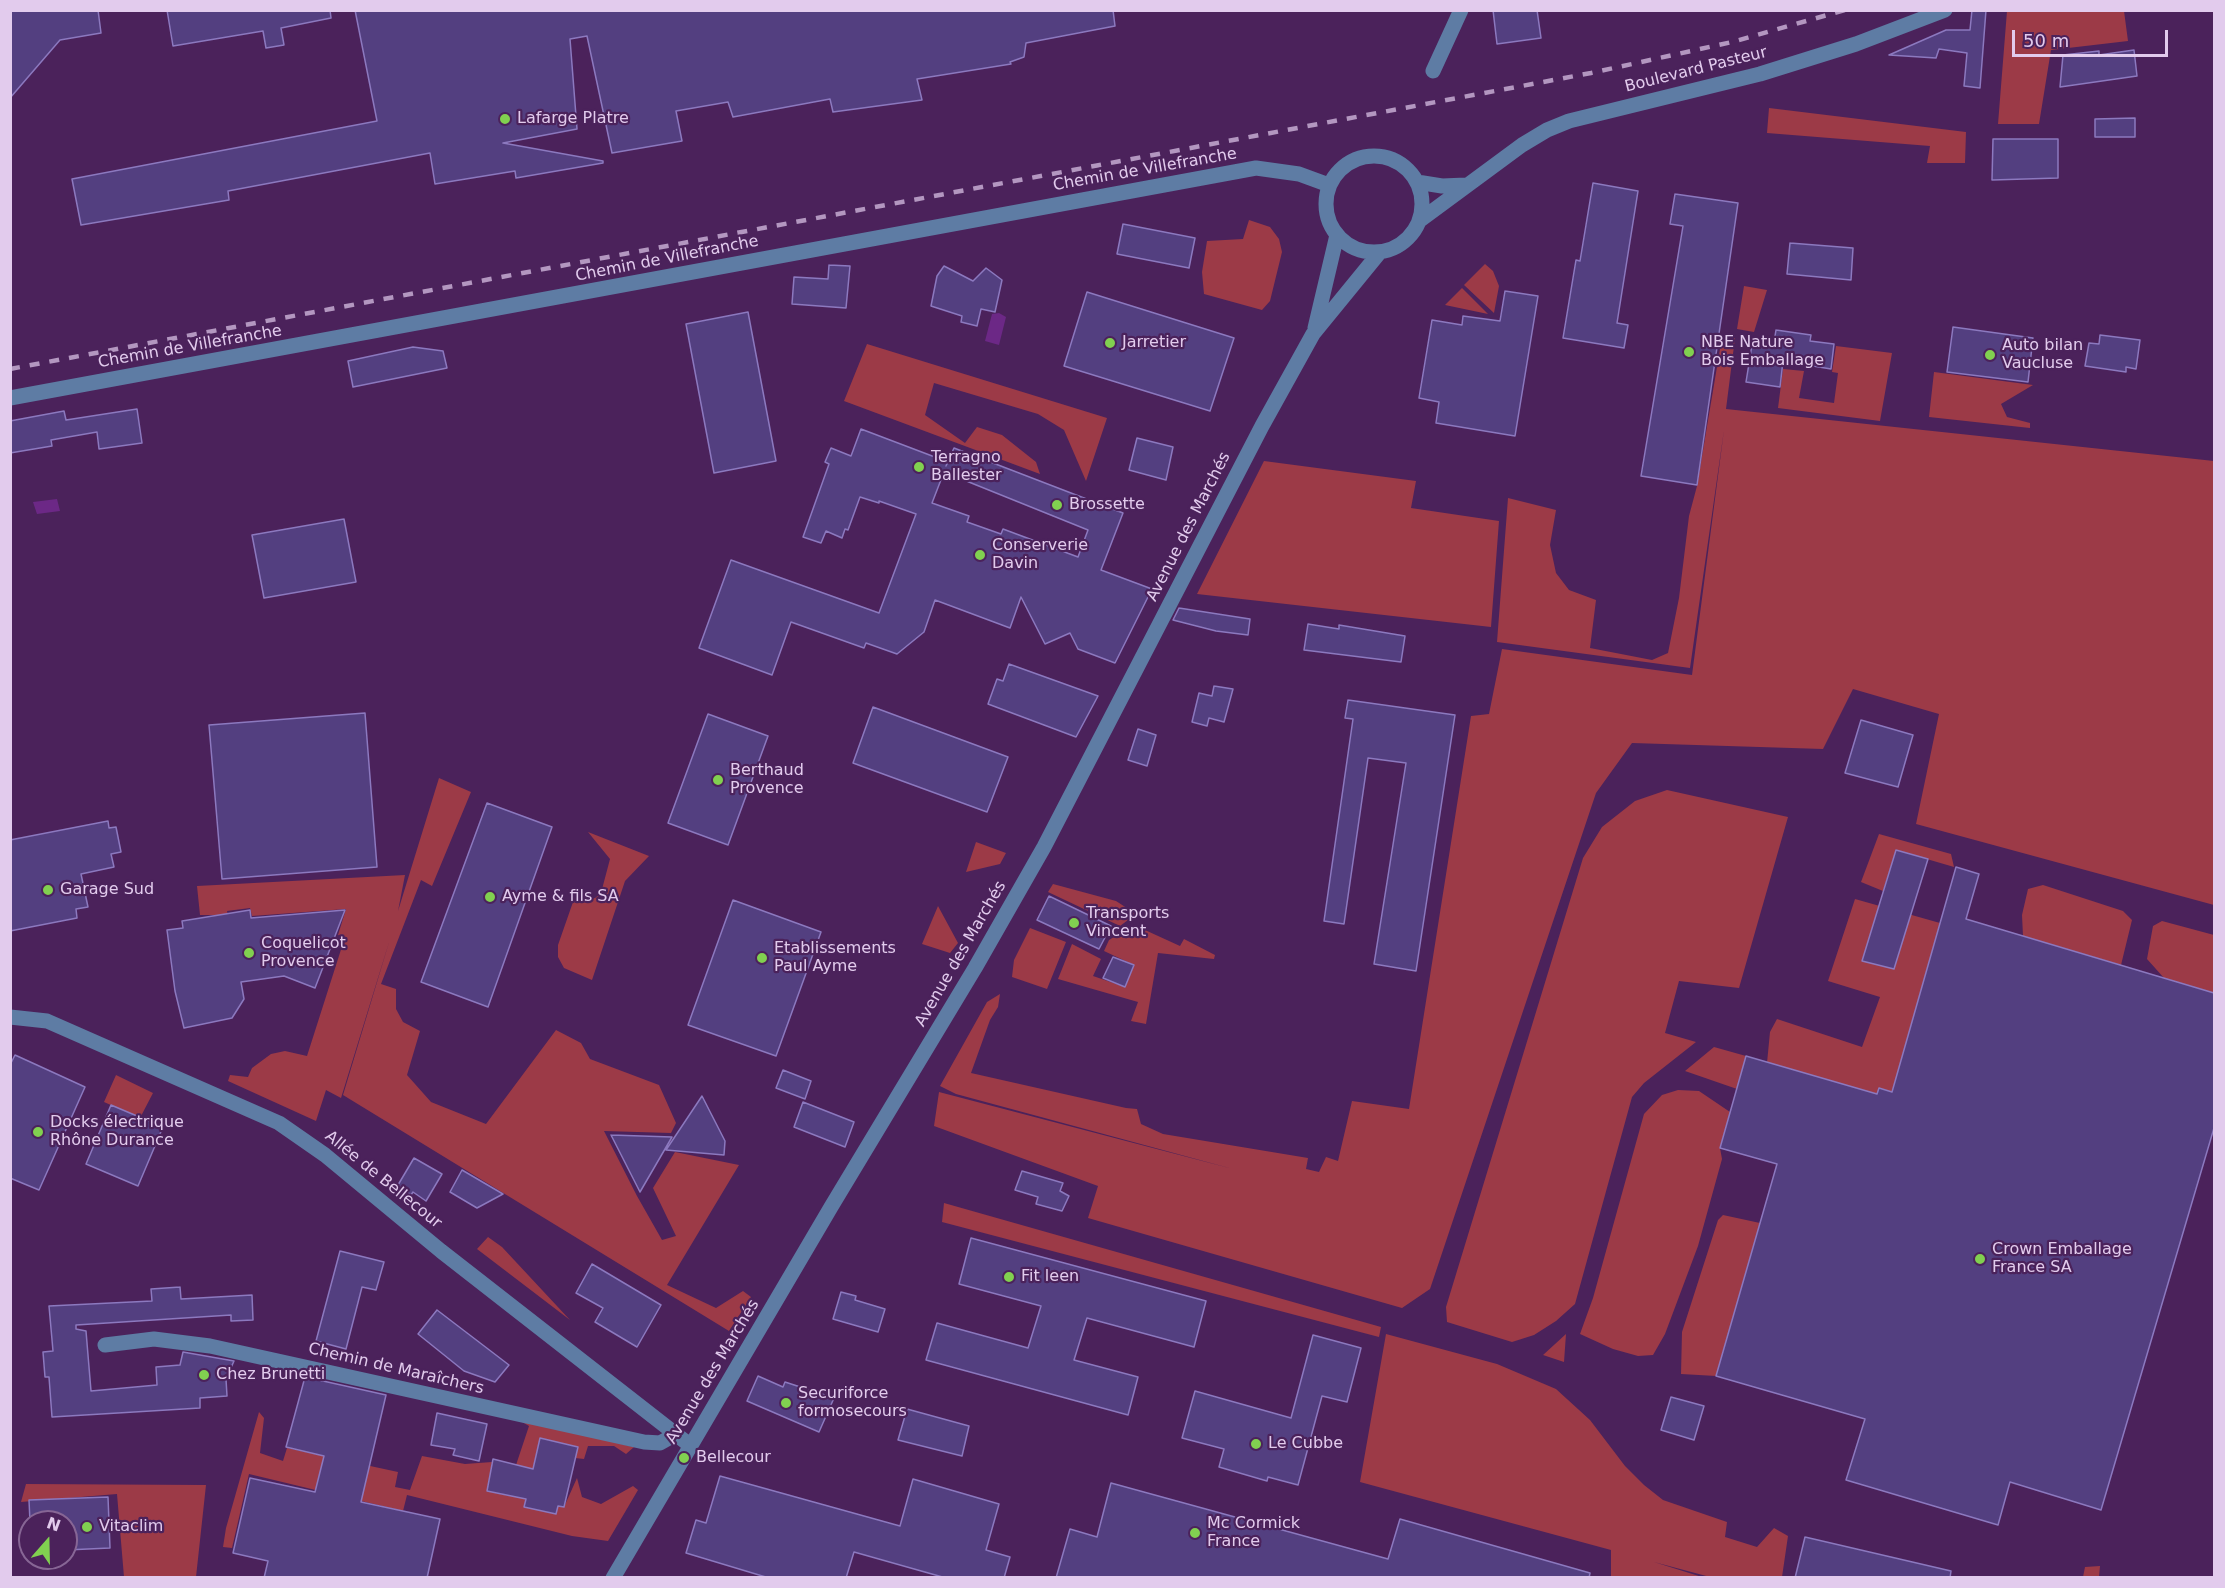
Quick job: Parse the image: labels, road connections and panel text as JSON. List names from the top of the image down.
{
  "streets": {
    "street": [
      "Boulevard Pasteur",
      "Chemin de Villefranche",
      "Avenue des Marchés",
      "Allée de Bellecour",
      "Chemin de Maraîchers"
    ]
  },
  "crossings": [
    ["Boulevard Pasteur", "Chemin de Villefranche"],
    ["Boulevard Pasteur", "Avenue des Marchés"],
    ["Chemin de Villefranche", "Avenue des Marchés"],
    ["Avenue des Marchés", "Allée de Bellecour"],
    ["Allée de Bellecour", "Chemin de Maraîchers"]
  ],
  "places": [
    "Lafarge Platre",
    "Jarretier",
    "NBE Nature Bois Emballage",
    "Auto bilan Vaucluse",
    "Terragno Ballester",
    "Brossette",
    "Conserverie Davin",
    "Berthaud Provence",
    "Garage Sud",
    "Ayme & fils SA",
    "Transports Vincent",
    "Coquelicot Provence",
    "Etablissements Paul Ayme",
    "Docks électrique Rhône Durance",
    "Crown Emballage France SA",
    "Fit leen",
    "Chez Brunetti",
    "Securiforce formosecours",
    "Le Cubbe",
    "Bellecour",
    "Vitaclim",
    "Mc Cormick France"
  ],
  "scale_bar": "50 m",
  "north": "top"
}
